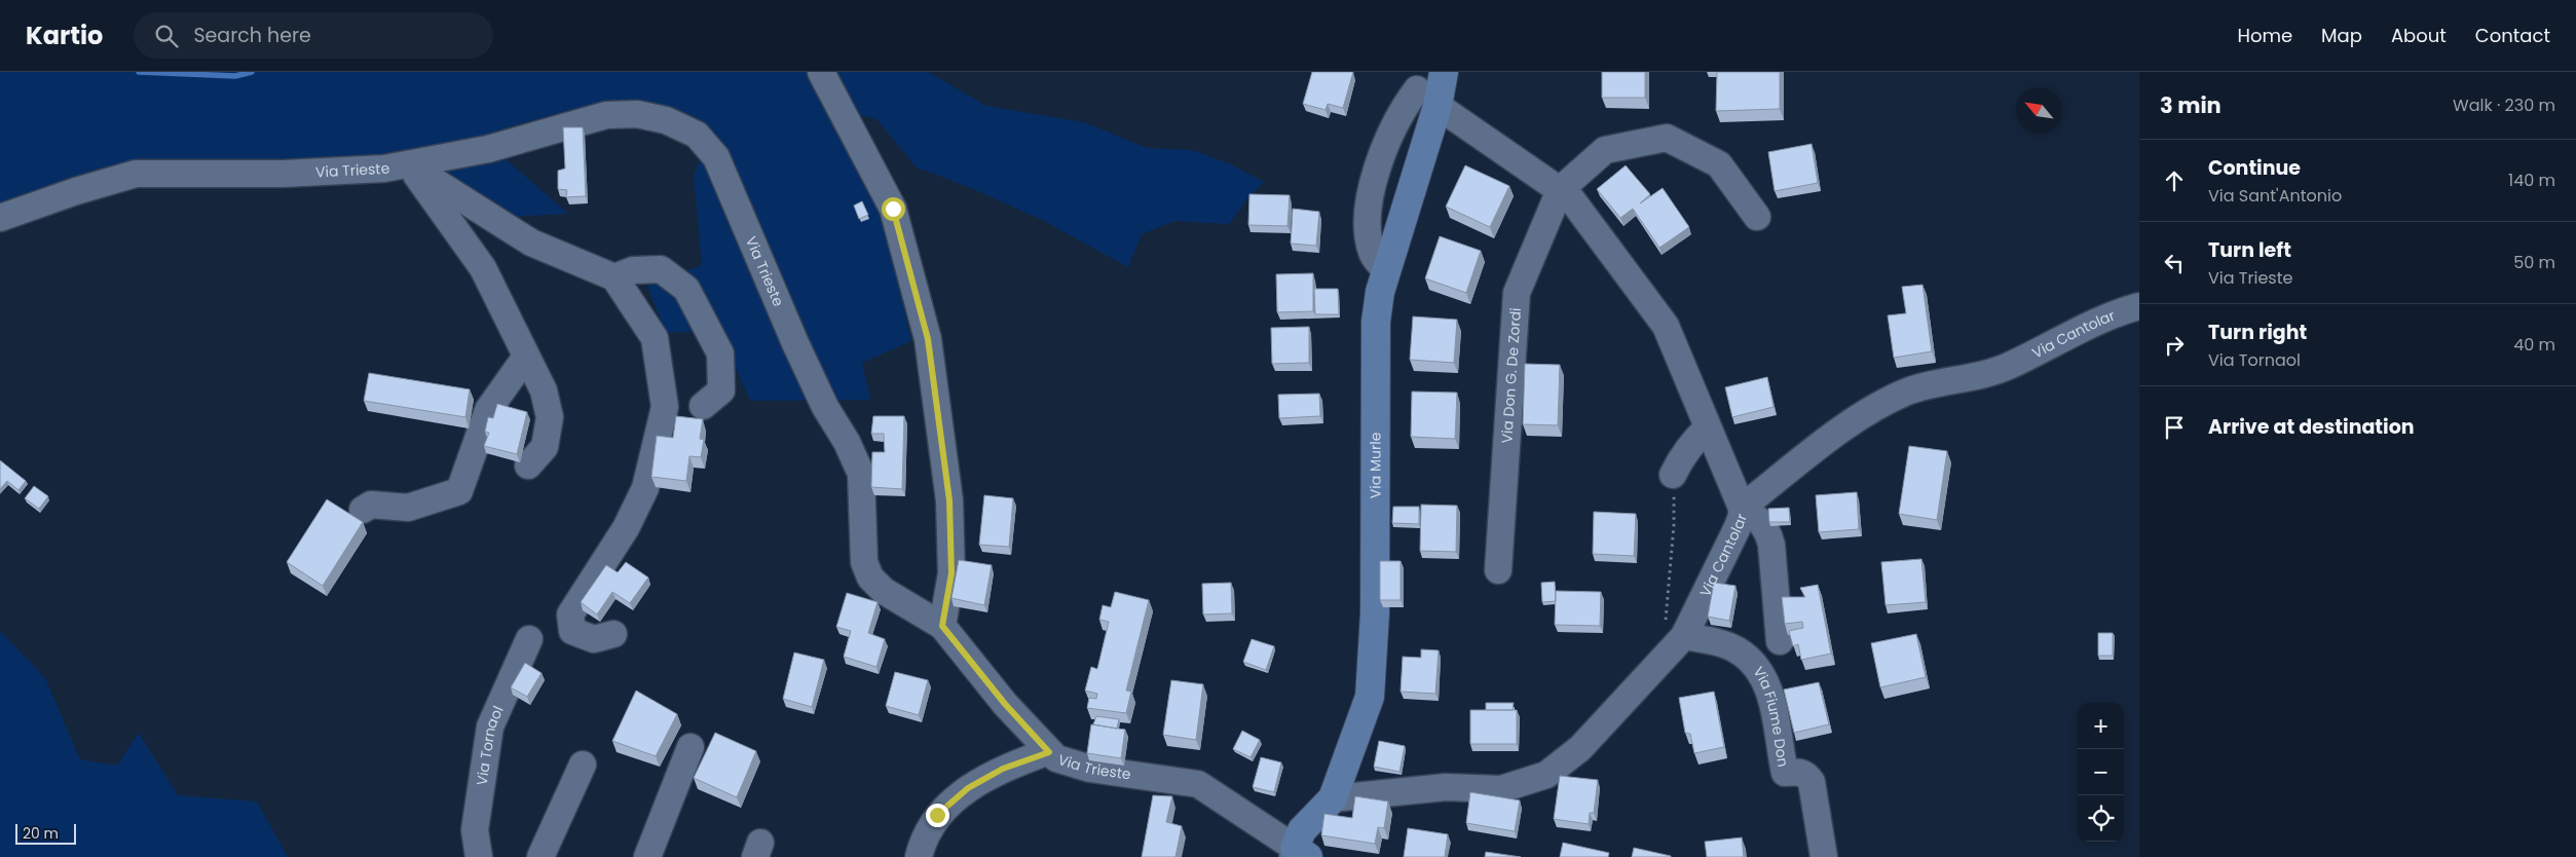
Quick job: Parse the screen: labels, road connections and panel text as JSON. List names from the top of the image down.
{
  "streets": {
    "main road": ["Via Murle"],
    "street": [
      "Via Trieste",
      "Via Cantolar",
      "Via Don G. De Zordi",
      "Via Fiume Don",
      "Via Tornaol"
    ]
  },
  "crossings": [
    ["Via Trieste", "Via Murle"],
    ["Via Cantolar", "Via Murle"],
    ["Via Cantolar", "Via Fiume Don"]
  ],
  "scale_bar": "20 m",
  "north": "top left",
  "page": {
    "header": "Kartio",
    "search": "Search here",
    "nav": [
      "Home",
      "Map",
      "About",
      "Contact"
    ],
    "heading": ["3 min", "Walk · 230 m"],
    "list": [
      ["Continue", "Via Sant'Antonio", "140 m"],
      ["Turn left", "Via Trieste", "50 m"],
      ["Turn right", "Via Tornaol", "40 m"],
      "Arrive at destination"
    ],
    "map_buttons": ["+", "−"],
    "scale": "20 m"
  }
}
